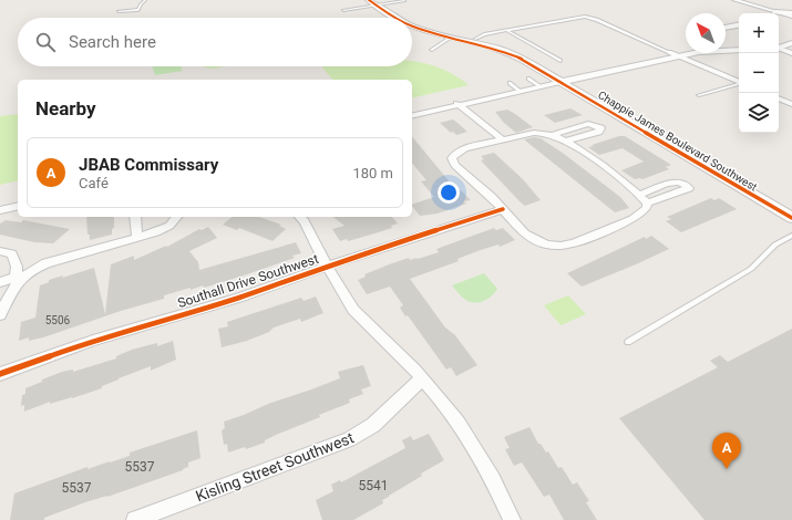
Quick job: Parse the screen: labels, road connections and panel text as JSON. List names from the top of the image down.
{
  "streets": {
    "street": ["Chappie James Boulevard Southwest", "Southall Drive Southwest", "Kisling Street Southwest"]
  },
  "house_numbers": [
    "5506",
    "5537",
    "5541",
    "5537"
  ],
  "north": "top left",
  "page": {
    "map_buttons": ["+", "−"],
    "search": "Search here",
    "heading": "Nearby",
    "list": [
      {
        "mark": "A",
        "name": "JBAB Commissary",
        "note": "Café",
        "value": "180 m"
      }
    ],
    "pins": "A"
  }
}
